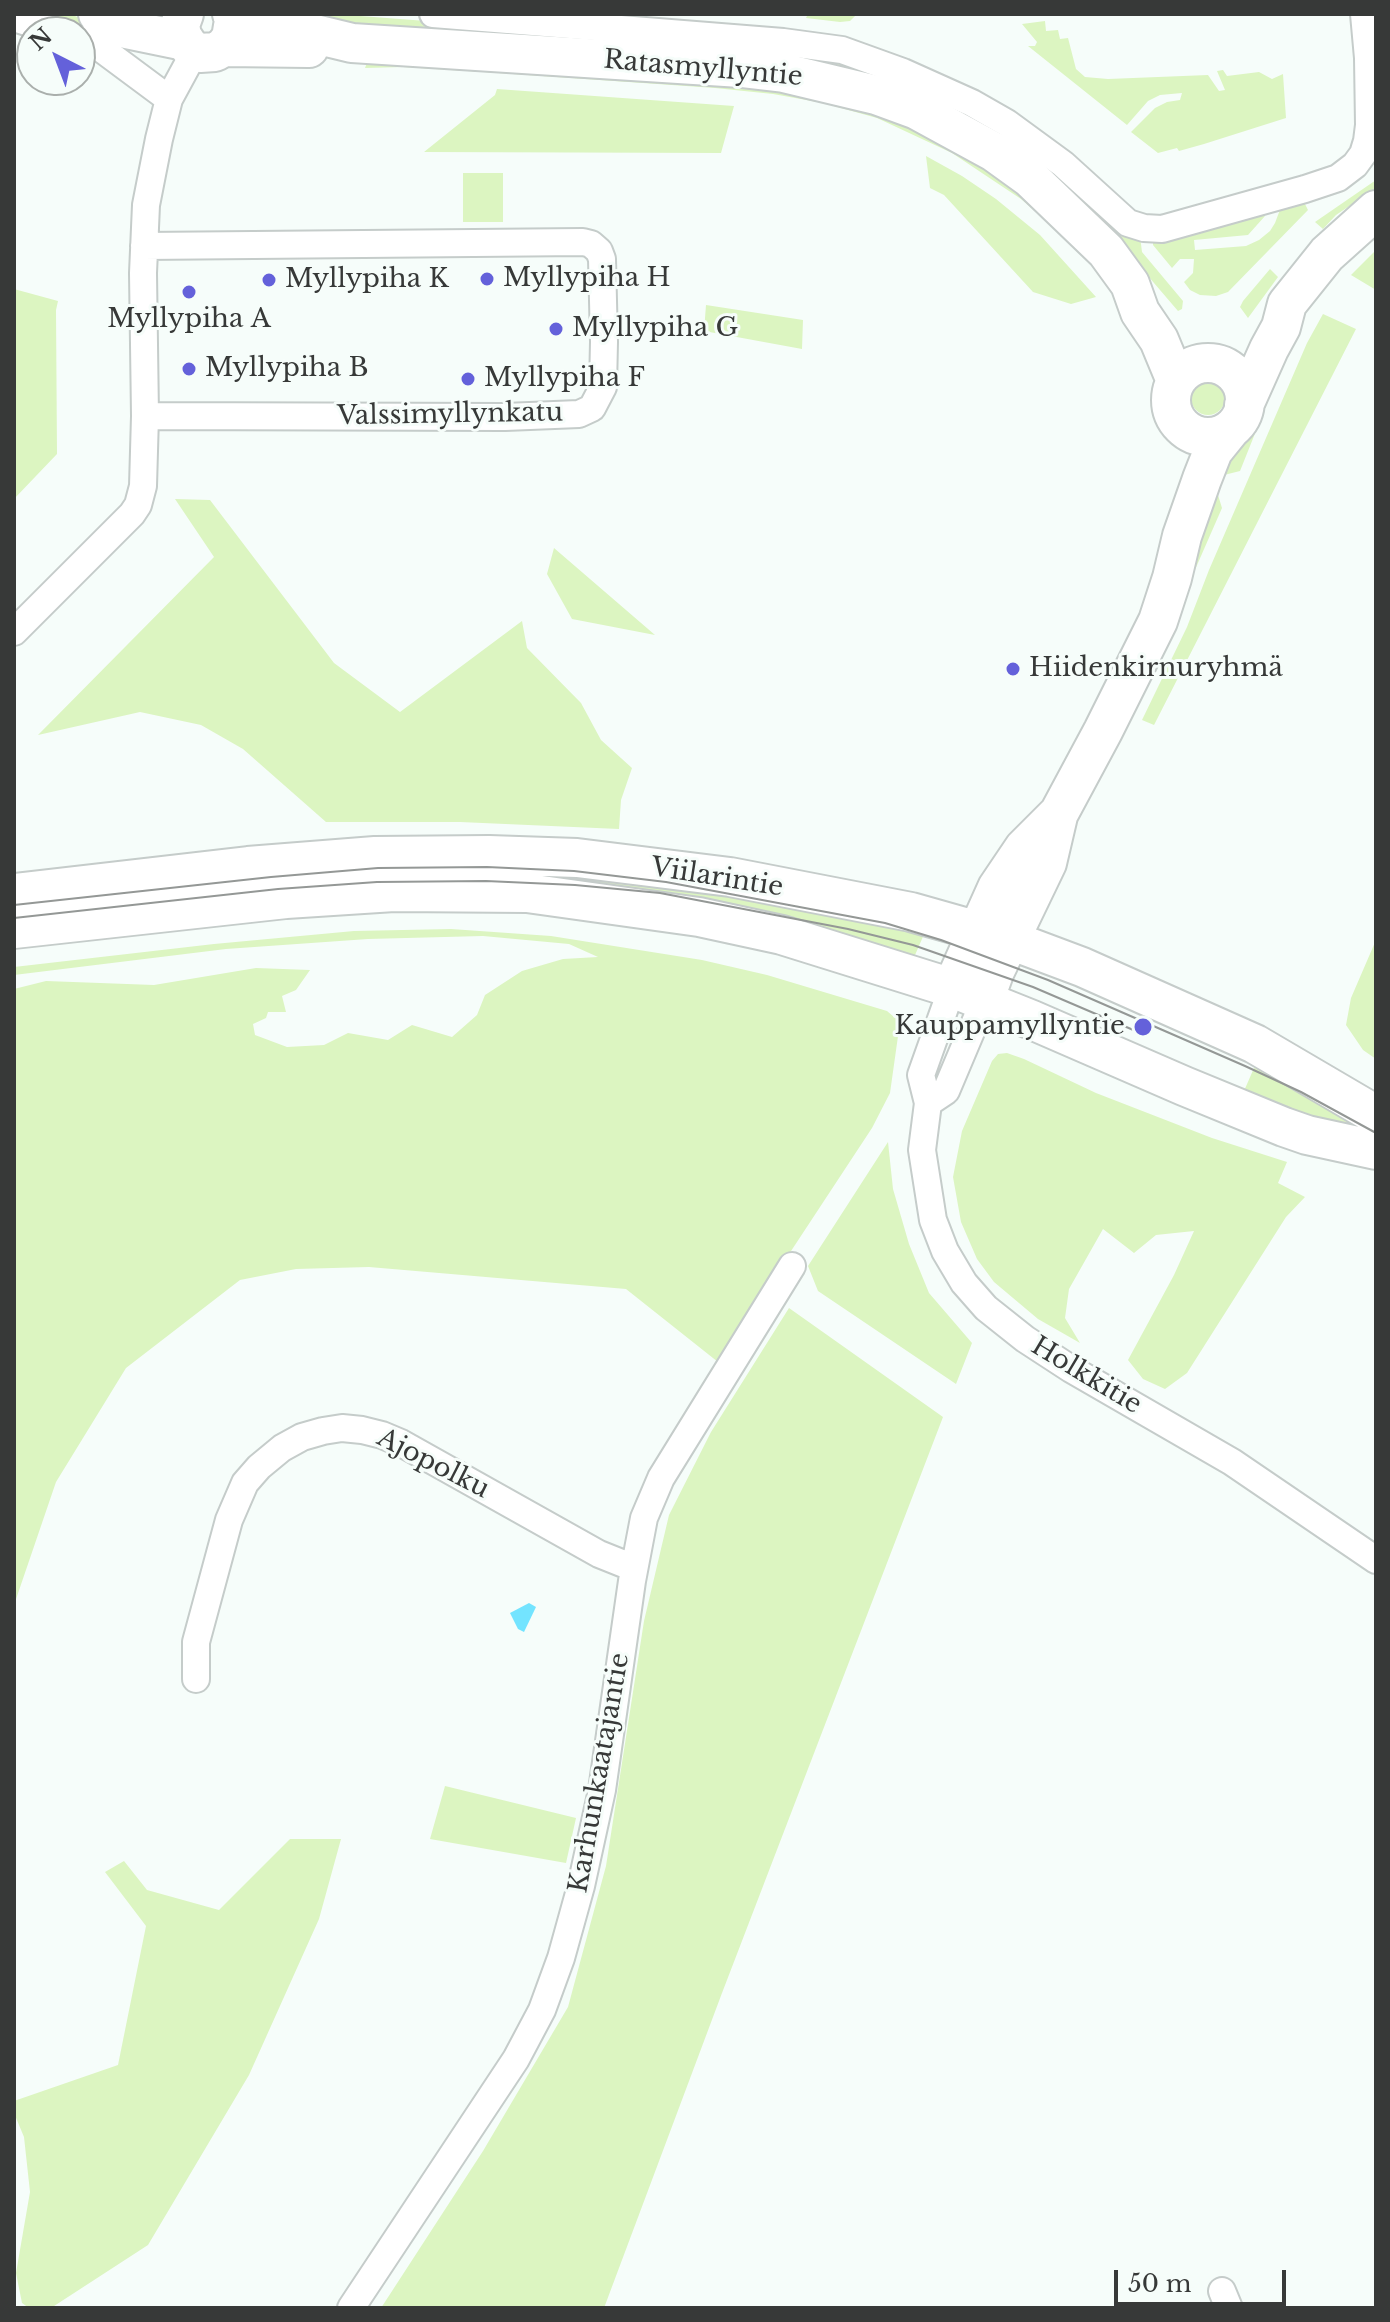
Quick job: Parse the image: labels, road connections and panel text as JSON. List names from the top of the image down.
{
  "streets": {
    "main road": ["Ratasmyllyntie", "Viilarintie"],
    "street": [
      "Valssimyllynkatu",
      "Holkkitie",
      "Ajopolku",
      "Karhunkaatajantie"
    ]
  },
  "crossings": [
    ["Viilarintie", "Holkkitie"],
    ["Ajopolku", "Karhunkaatajantie"]
  ],
  "places": [
    "Myllypiha H",
    "Myllypiha K",
    "Myllypiha A",
    "Myllypiha G",
    "Myllypiha B",
    "Myllypiha F",
    "Hiidenkirnuryhmä",
    "Kauppamyllyntie"
  ],
  "scale_bar": "50 m",
  "north": "top left"
}
